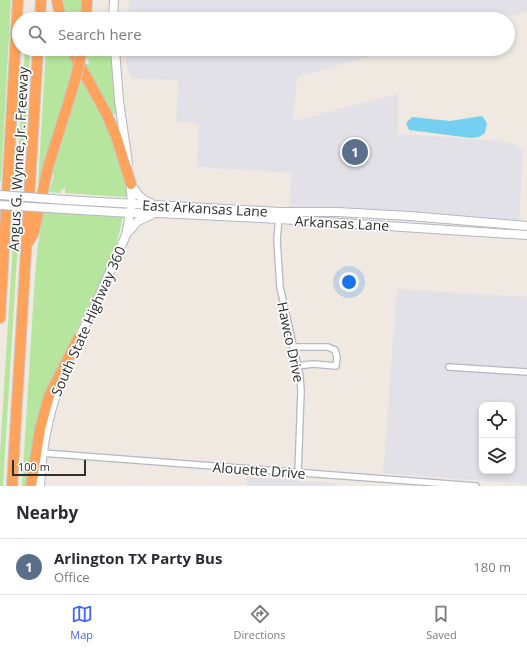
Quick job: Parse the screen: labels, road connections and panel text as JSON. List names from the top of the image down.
{
  "streets": {
    "highway": ["Angus G. Wynne, Jr. Freeway"],
    "main road": ["East Arkansas Lane", "Arkansas Lane", "South State Highway 360"],
    "street": ["Hawco Drive", "Alouette Drive"]
  },
  "crossings": [
    ["East Arkansas Lane", "Arkansas Lane"],
    ["East Arkansas Lane", "South State Highway 360"],
    ["East Arkansas Lane", "Hawco Drive"],
    ["Arkansas Lane", "Hawco Drive"],
    ["South State Highway 360", "Alouette Drive"],
    ["Hawco Drive", "Alouette Drive"]
  ],
  "scale_bar": "100 m",
  "page": {
    "search": "Search here",
    "pins": "1",
    "scale": "100 m",
    "heading": "Nearby",
    "list": [
      {
        "mark": "1",
        "name": "Arlington TX Party Bus",
        "note": "Office",
        "value": "180 m"
      }
    ],
    "nav": ["Map", "Directions", "Saved"]
  }
}
